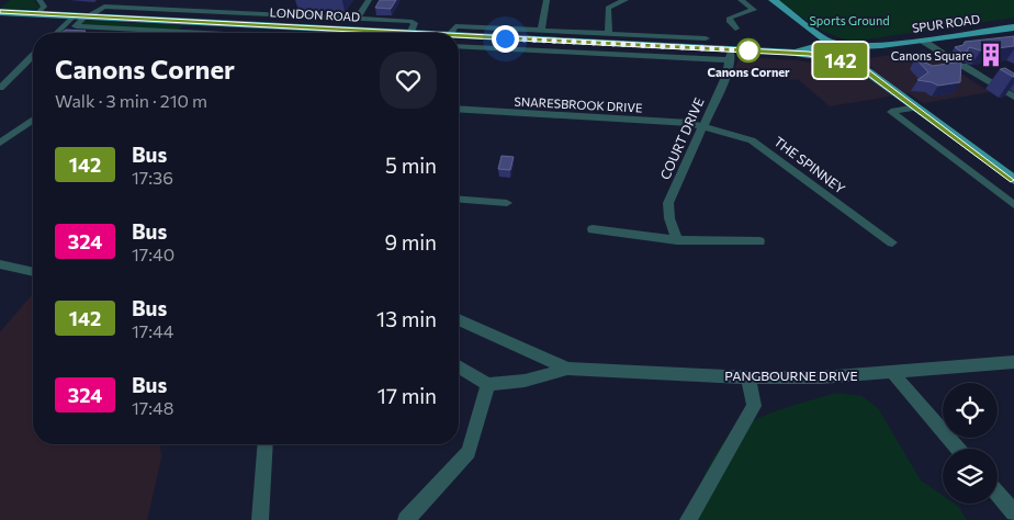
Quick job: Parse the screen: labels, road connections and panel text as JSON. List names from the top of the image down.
{
  "streets": {
    "main road": ["LONDON ROAD", "SPUR ROAD"],
    "street": [
      "SNARESBROOK DRIVE",
      "COURT DRIVE",
      "THE SPINNEY",
      "PANGBOURNE DRIVE"
    ]
  },
  "crossings": [
    ["LONDON ROAD", "COURT DRIVE"],
    ["SNARESBROOK DRIVE", "COURT DRIVE"],
    ["SNARESBROOK DRIVE", "THE SPINNEY"],
    ["COURT DRIVE", "THE SPINNEY"]
  ],
  "parks": ["Sports Ground"],
  "places": {
    "other": ["Canons Corner"],
    "building": ["Canons Square"]
  },
  "lines": ["bus line 142"],
  "page": {
    "on_map": "142",
    "heading": ["Canons Corner", "Walk · 3 min · 210 m"],
    "list": [
      {
        "mark": "142",
        "name": "Bus",
        "note": "17:36",
        "value": "5 min"
      },
      {
        "mark": "324",
        "name": "Bus",
        "note": "17:40",
        "value": "9 min"
      },
      {
        "mark": "142",
        "name": "Bus",
        "note": "17:44",
        "value": "13 min"
      },
      {
        "mark": "324",
        "name": "Bus",
        "note": "17:48",
        "value": "17 min"
      }
    ]
  }
}
